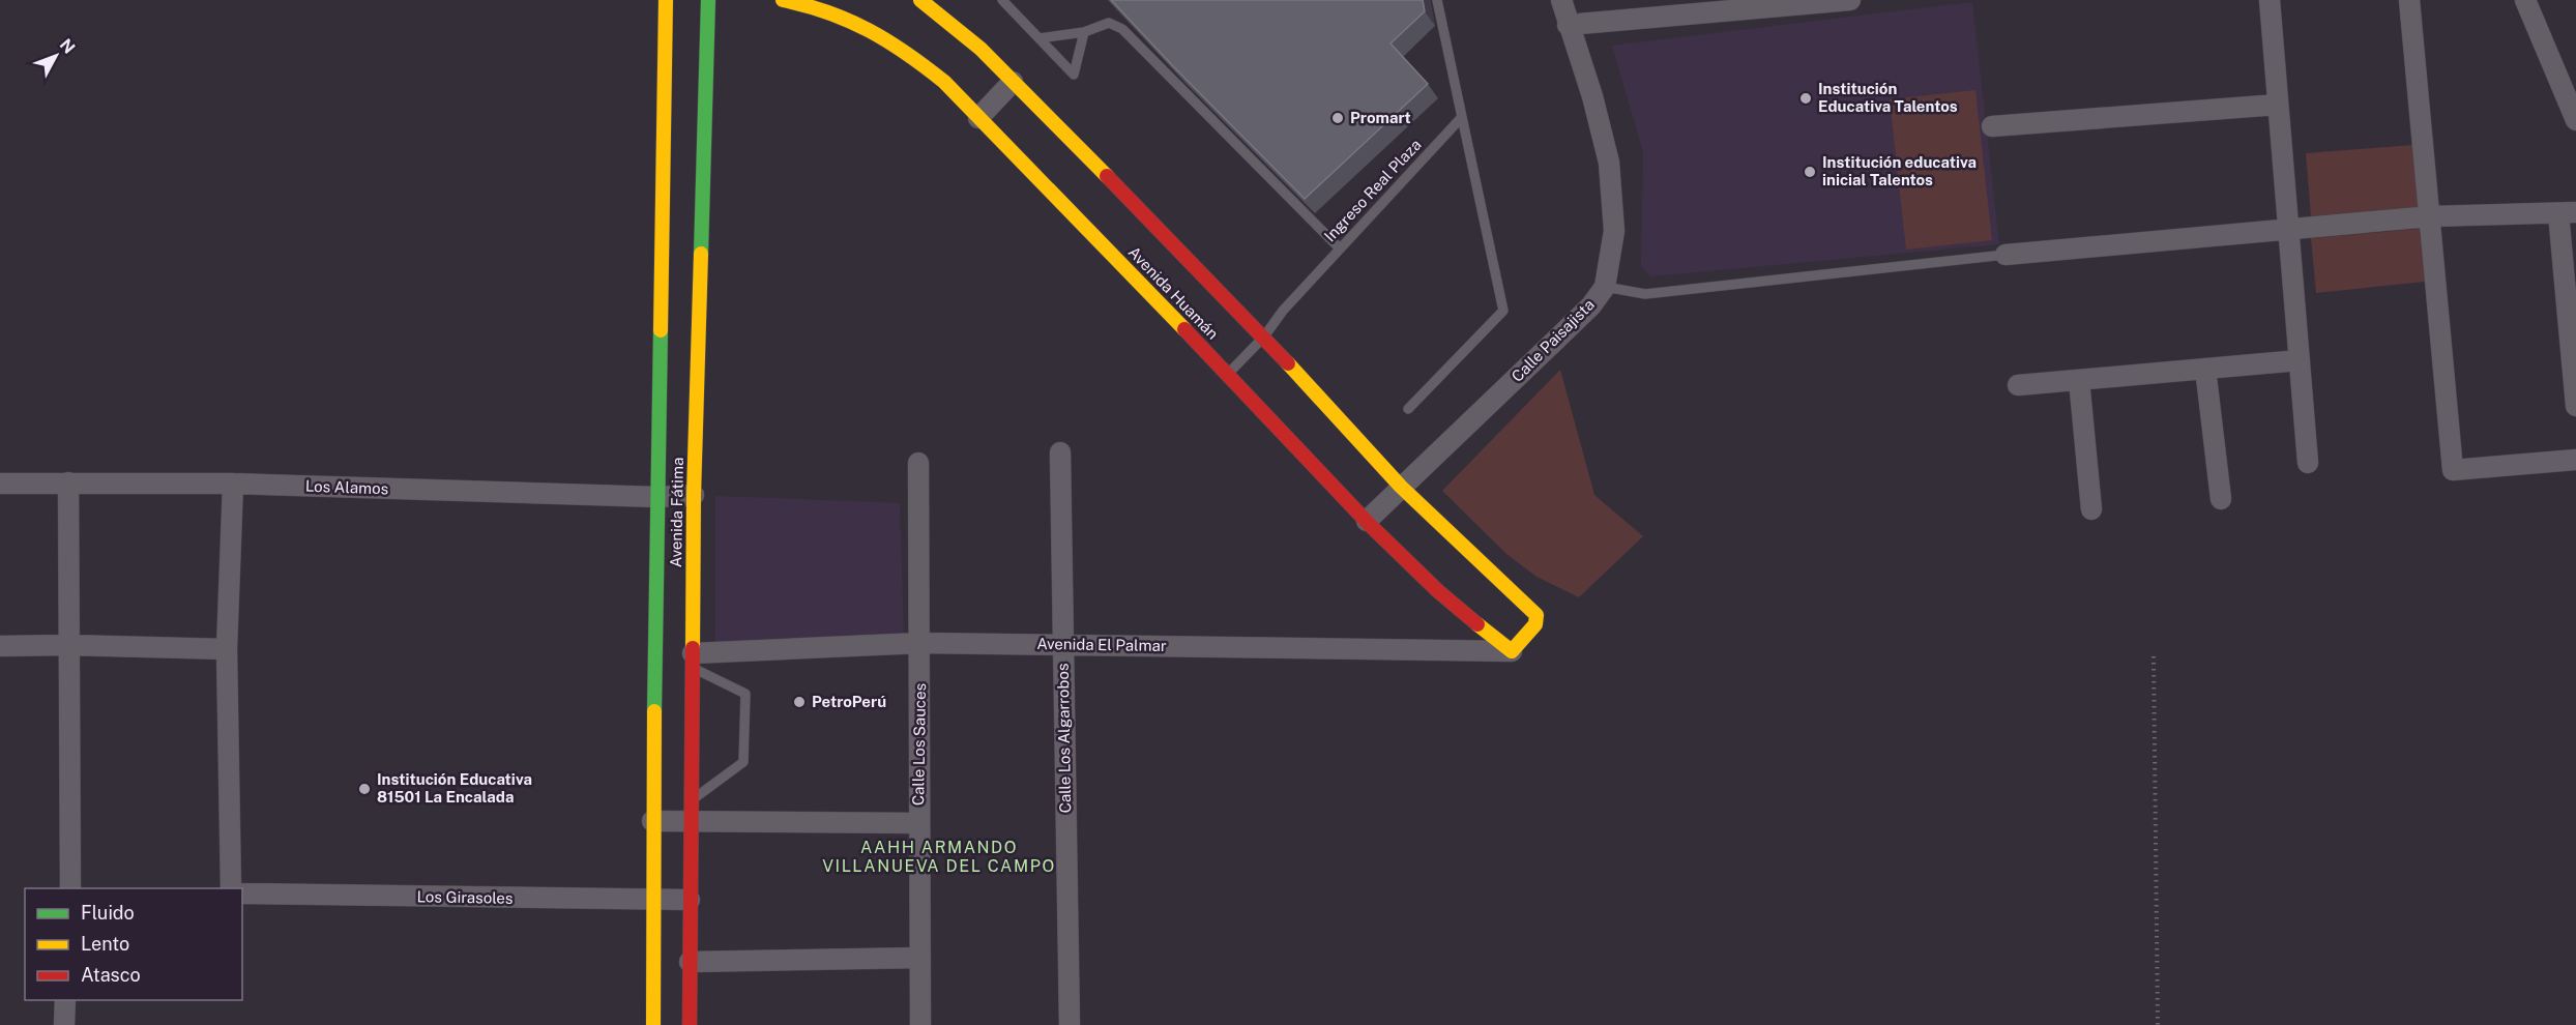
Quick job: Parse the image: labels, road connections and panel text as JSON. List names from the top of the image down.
{
  "streets": {
    "main road": ["Avenida Huamán", "Avenida Fátima"],
    "street": [
      "Calle Paisajista",
      "Los Alamos",
      "Avenida El Palmar",
      "Calle Los Algarrobos",
      "Calle Los Sauces",
      "Los Girasoles"
    ],
    "lane": ["Ingreso Real Plaza"]
  },
  "crossings": [
    ["Ingreso Real Plaza", "Avenida Huamán"],
    ["Avenida Huamán", "Calle Paisajista"],
    ["Avenida Huamán", "Avenida El Palmar"],
    ["Los Alamos", "Avenida Fátima"],
    ["Avenida Fátima", "Avenida El Palmar"],
    ["Avenida Fátima", "Los Girasoles"],
    ["Avenida El Palmar", "Calle Los Algarrobos"],
    ["Avenida El Palmar", "Calle Los Sauces"]
  ],
  "districts": ["AAHH ARMANDO VILLANUEVA DEL CAMPO"],
  "places": [
    "Institución Educativa Talentos",
    "Promart",
    "Institución educativa inicial Talentos",
    "PetroPerú",
    "Institución Educativa 81501 La Encalada"
  ],
  "legend": ["Fluido", "Lento", "Atasco"],
  "north": "top right"
}
